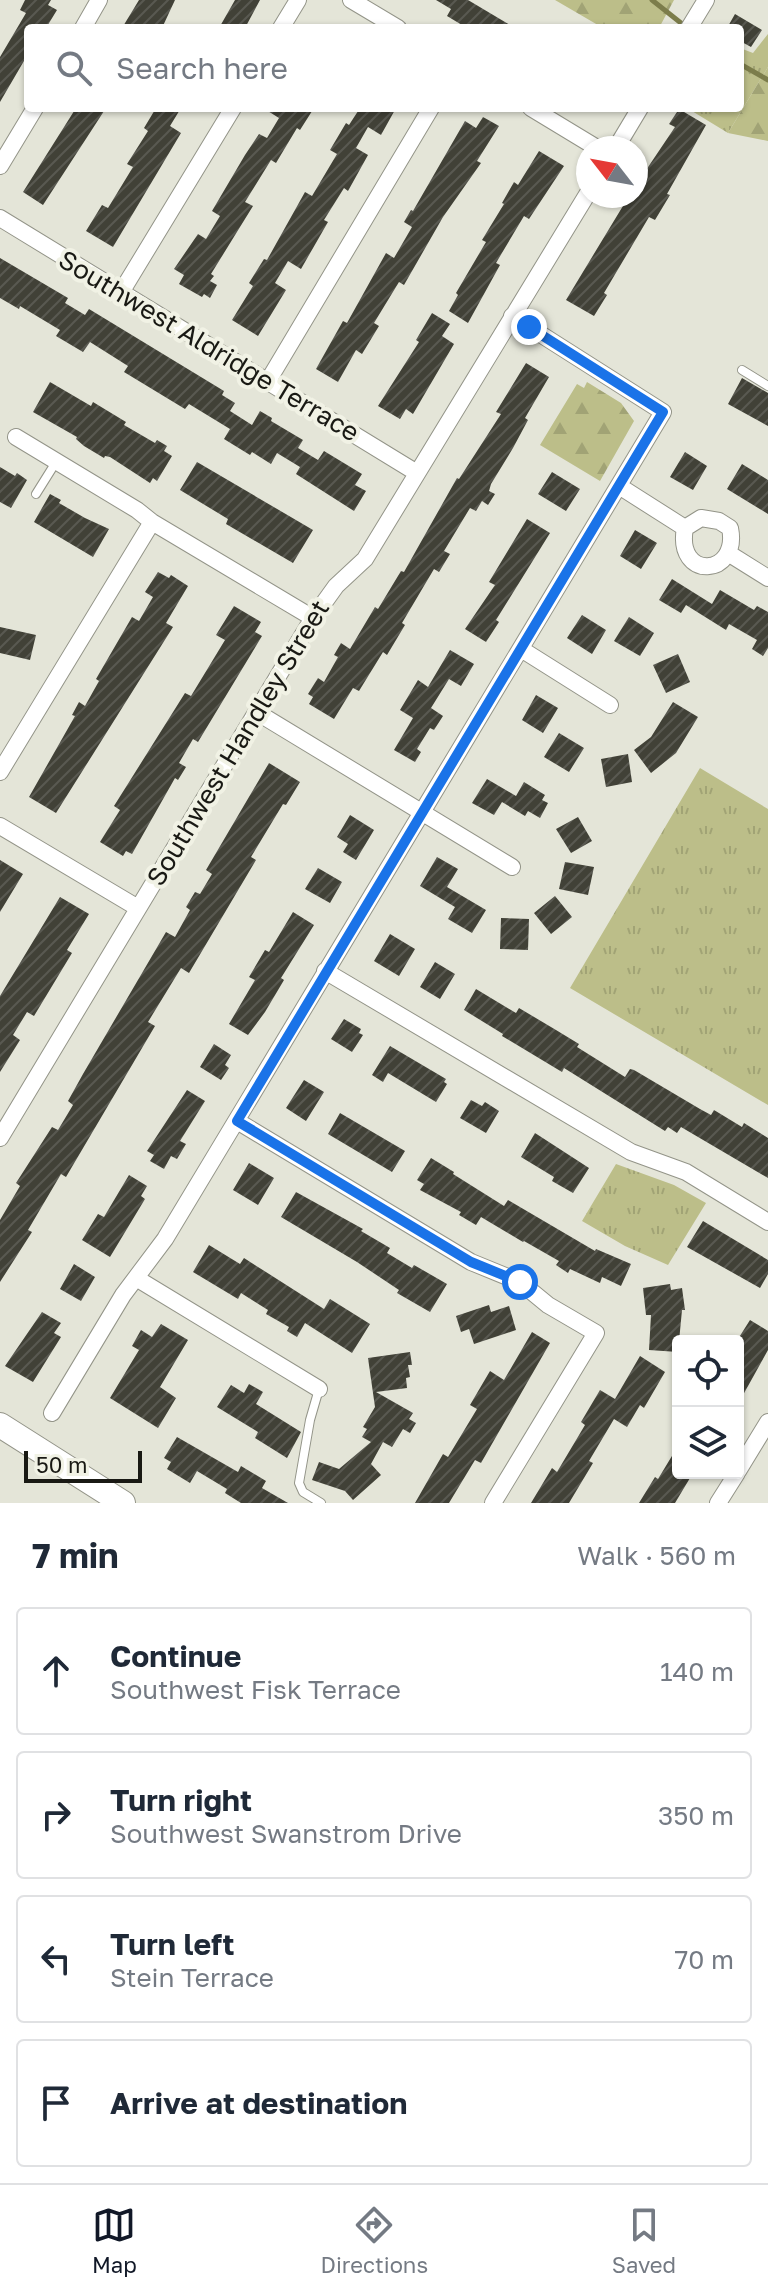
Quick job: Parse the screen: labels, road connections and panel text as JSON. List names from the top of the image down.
{
  "streets": {
    "street": ["Southwest Aldridge Terrace", "Southwest Handley Street"]
  },
  "crossings": [
    ["Southwest Aldridge Terrace", "Southwest Handley Street"]
  ],
  "scale_bar": "50 m",
  "north": "top left",
  "page": {
    "search": "Search here",
    "scale": "50 m",
    "heading": ["7 min", "Walk · 560 m"],
    "list": [
      ["Continue", "Southwest Fisk Terrace", "140 m"],
      ["Turn right", "Southwest Swanstrom Drive", "350 m"],
      ["Turn left", "Stein Terrace", "70 m"],
      "Arrive at destination"
    ],
    "nav": ["Map", "Directions", "Saved"]
  }
}
